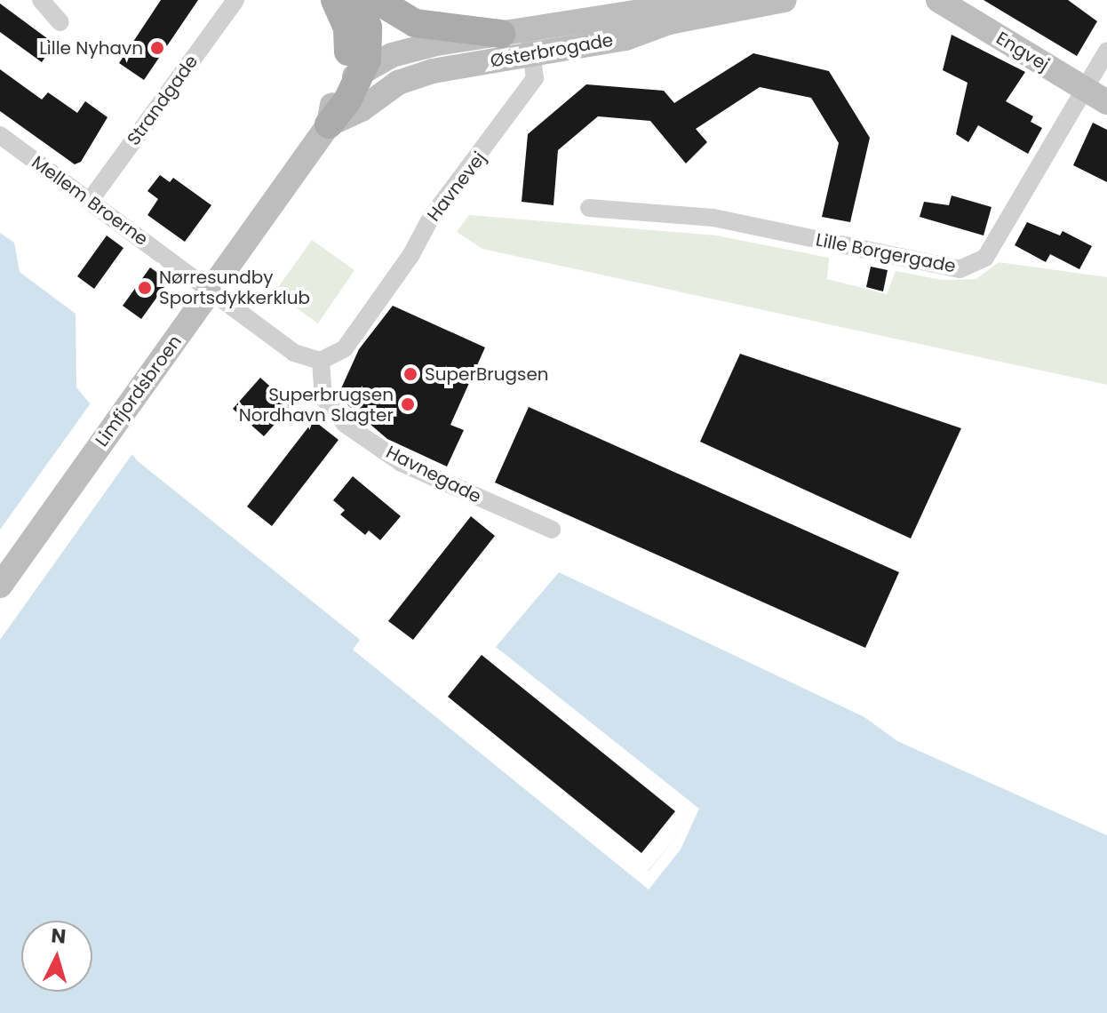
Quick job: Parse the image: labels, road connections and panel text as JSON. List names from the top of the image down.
{
  "streets": {
    "main road": ["Østerbrogade", "Engvej", "Limfjordsbroen"],
    "street": [
      "Strandgade",
      "Havnevej",
      "Mellem Broerne",
      "Lille Borgergade",
      "Havnegade"
    ]
  },
  "crossings": [
    ["Østerbrogade", "Havnevej"],
    ["Østerbrogade", "Limfjordsbroen"],
    ["Engvej", "Lille Borgergade"],
    ["Strandgade", "Mellem Broerne"],
    ["Havnevej", "Mellem Broerne"],
    ["Havnevej", "Havnegade"],
    ["Mellem Broerne", "Havnegade"]
  ],
  "places": [
    "Lille Nyhavn",
    "Nørresundby Sportsdykkerklub",
    "SuperBrugsen",
    "Superbrugsen Nordhavn Slagter"
  ],
  "north": "top"
}
